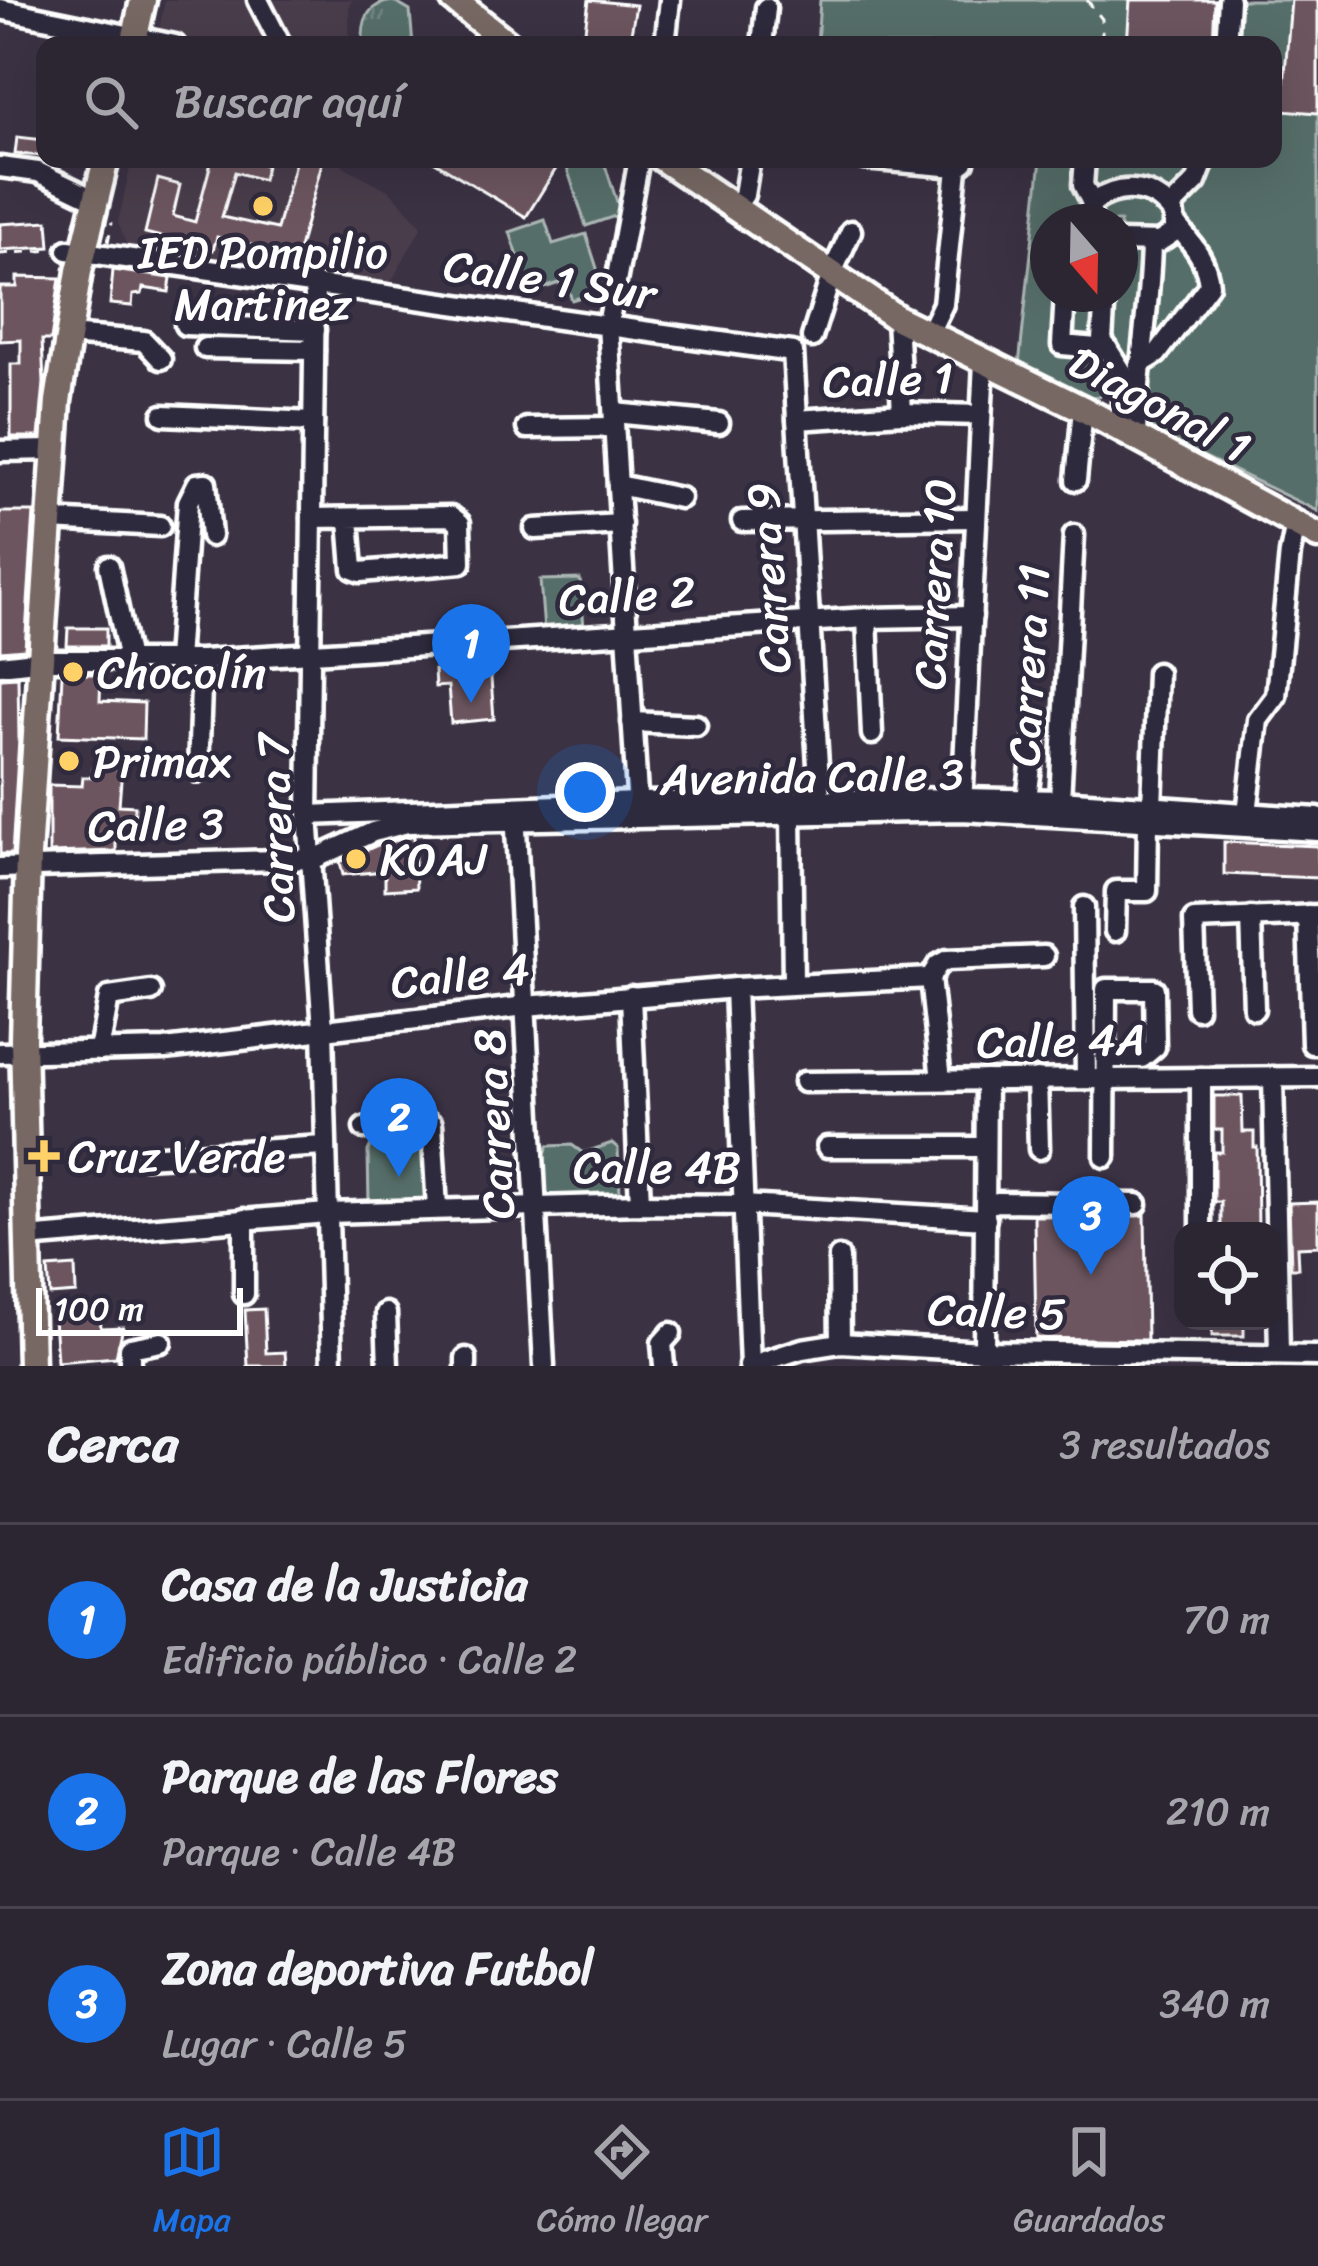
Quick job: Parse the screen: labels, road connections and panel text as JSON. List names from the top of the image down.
{
  "streets": {
    "main road": ["Diagonal 1"],
    "street": [
      "Calle 1 Sur",
      "Calle 1",
      "Carrera 9",
      "Carrera 10",
      "Calle 2",
      "Carrera 11",
      "Avenida Calle 3",
      "Calle 3",
      "Carrera 7",
      "Calle 4",
      "Calle 4A",
      "Carrera 8",
      "Calle 4B",
      "Calle 5"
    ]
  },
  "crossings": [
    ["Calle 1 Sur", "Carrera 9"],
    ["Calle 1 Sur", "Carrera 7"],
    ["Calle 1", "Carrera 9"],
    ["Calle 1", "Carrera 10"],
    ["Diagonal 1", "Carrera 10"],
    ["Carrera 9", "Calle 2"],
    ["Carrera 9", "Avenida Calle 3"],
    ["Carrera 10", "Calle 2"],
    ["Carrera 10", "Avenida Calle 3"],
    ["Calle 2", "Carrera 7"],
    ["Carrera 11", "Avenida Calle 3"],
    ["Avenida Calle 3", "Calle 3"],
    ["Avenida Calle 3", "Carrera 7"],
    ["Avenida Calle 3", "Carrera 8"],
    ["Calle 3", "Carrera 7"],
    ["Carrera 7", "Calle 4"],
    ["Carrera 7", "Calle 4B"],
    ["Calle 4", "Carrera 8"],
    ["Carrera 8", "Calle 4B"]
  ],
  "places": {
    "other": [
      "IED Pompilio Martinez",
      "Chocolín",
      "Primax",
      "KOAJ"
    ],
    "health": ["Cruz Verde"]
  },
  "scale_bar": "100 m",
  "north": "bottom",
  "page": {
    "search": "Buscar aquí",
    "pins": ["1", "2", "3"],
    "scale": "100 m",
    "heading": ["Cerca", "3 resultados"],
    "list": [
      {
        "mark": "1",
        "name": "Casa de la Justicia",
        "note": "Edificio público · Calle 2",
        "value": "70 m"
      },
      {
        "mark": "2",
        "name": "Parque de las Flores",
        "note": "Parque · Calle 4B",
        "value": "210 m"
      },
      {
        "mark": "3",
        "name": "Zona deportiva Futbol",
        "note": "Lugar · Calle 5",
        "value": "340 m"
      }
    ],
    "nav": ["Mapa", "Cómo llegar", "Guardados"]
  }
}
